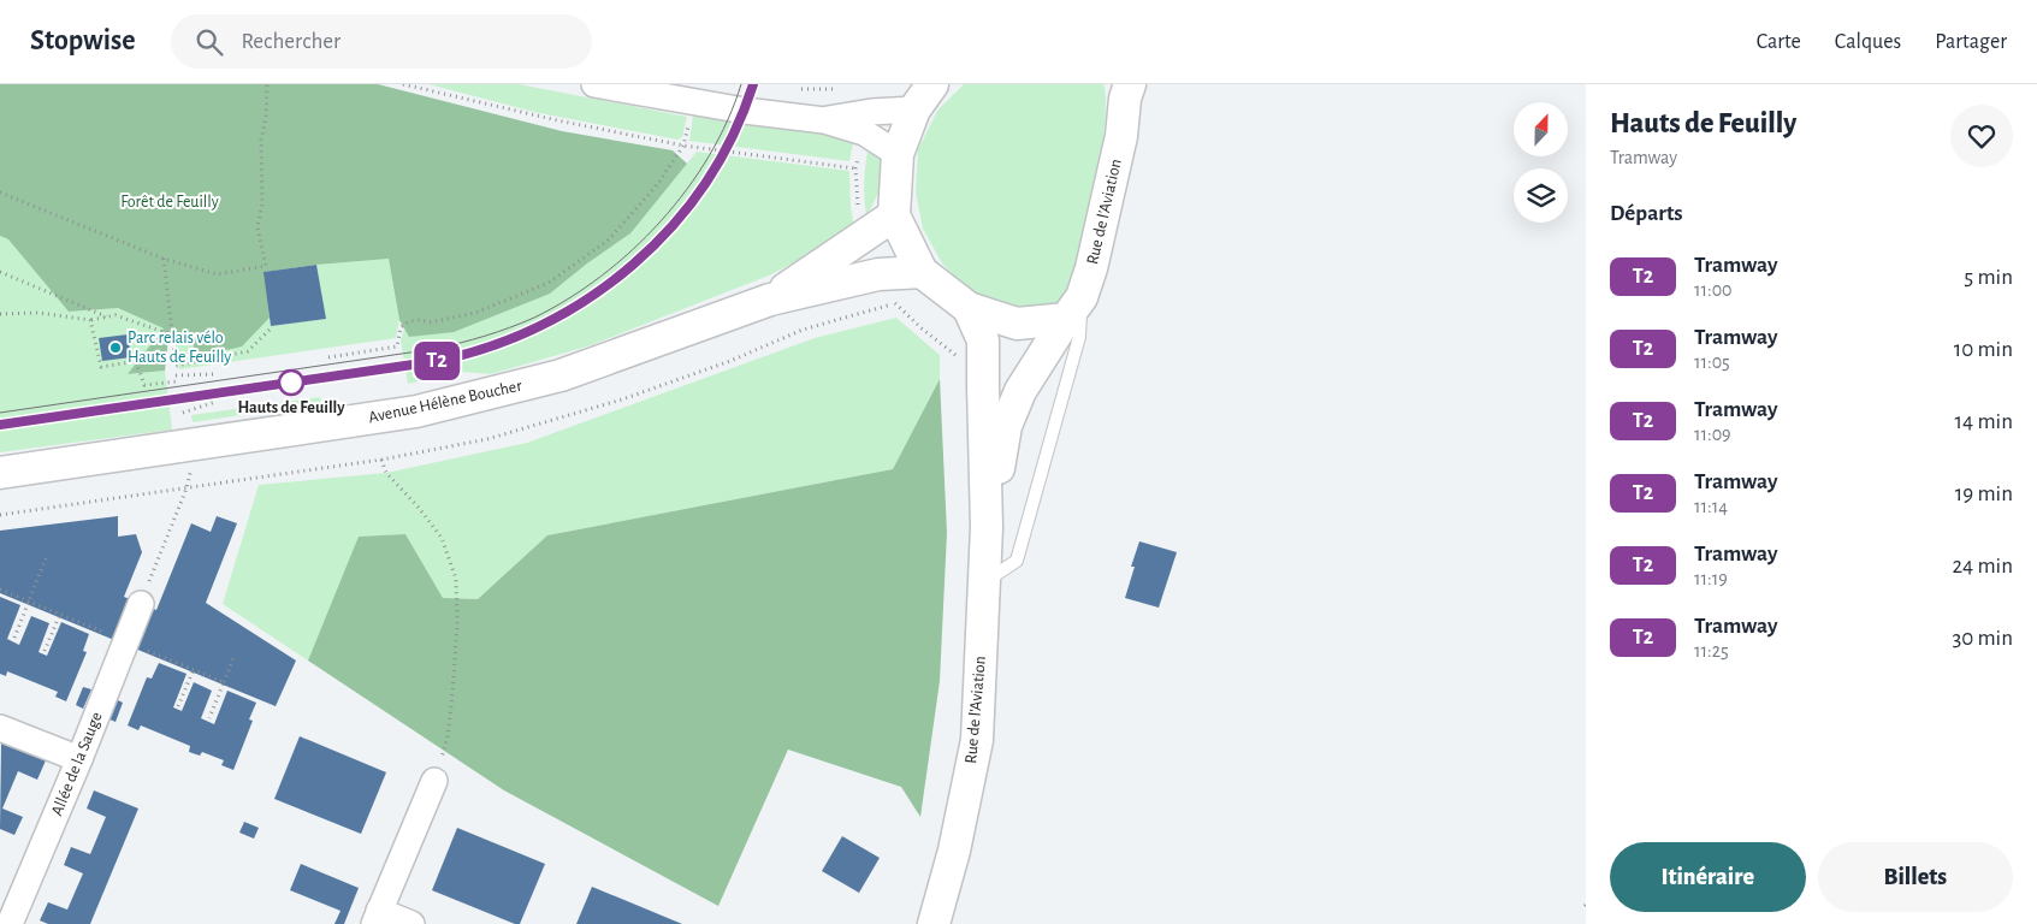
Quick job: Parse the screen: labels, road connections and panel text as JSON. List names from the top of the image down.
{
  "streets": {
    "street": ["Rue de l'Aviation", "Avenue Hélène Boucher", "Allée de la Sauge"]
  },
  "crossings": [
    ["Rue de l'Aviation", "Avenue Hélène Boucher"]
  ],
  "parks": ["Forêt de Feuilly"],
  "places": ["Parc relais vélo Hauts de Feuilly", "Hauts de Feuilly"],
  "lines": ["tram line T2"],
  "north": "top",
  "page": {
    "header": "Stopwise",
    "search": "Rechercher",
    "nav": ["Carte", "Calques", "Partager"],
    "on_map": "T2",
    "heading": [
      ["Hauts de Feuilly", "Tramway"],
      "Départs"
    ],
    "list": [
      {
        "mark": "T2",
        "name": "Tramway",
        "note": "11:00",
        "value": "5 min"
      },
      {
        "mark": "T2",
        "name": "Tramway",
        "note": "11:05",
        "value": "10 min"
      },
      {
        "mark": "T2",
        "name": "Tramway",
        "note": "11:09",
        "value": "14 min"
      },
      {
        "mark": "T2",
        "name": "Tramway",
        "note": "11:14",
        "value": "19 min"
      },
      {
        "mark": "T2",
        "name": "Tramway",
        "note": "11:19",
        "value": "24 min"
      },
      {
        "mark": "T2",
        "name": "Tramway",
        "note": "11:25",
        "value": "30 min"
      }
    ],
    "buttons": ["Itinéraire", "Billets"]
  }
}
